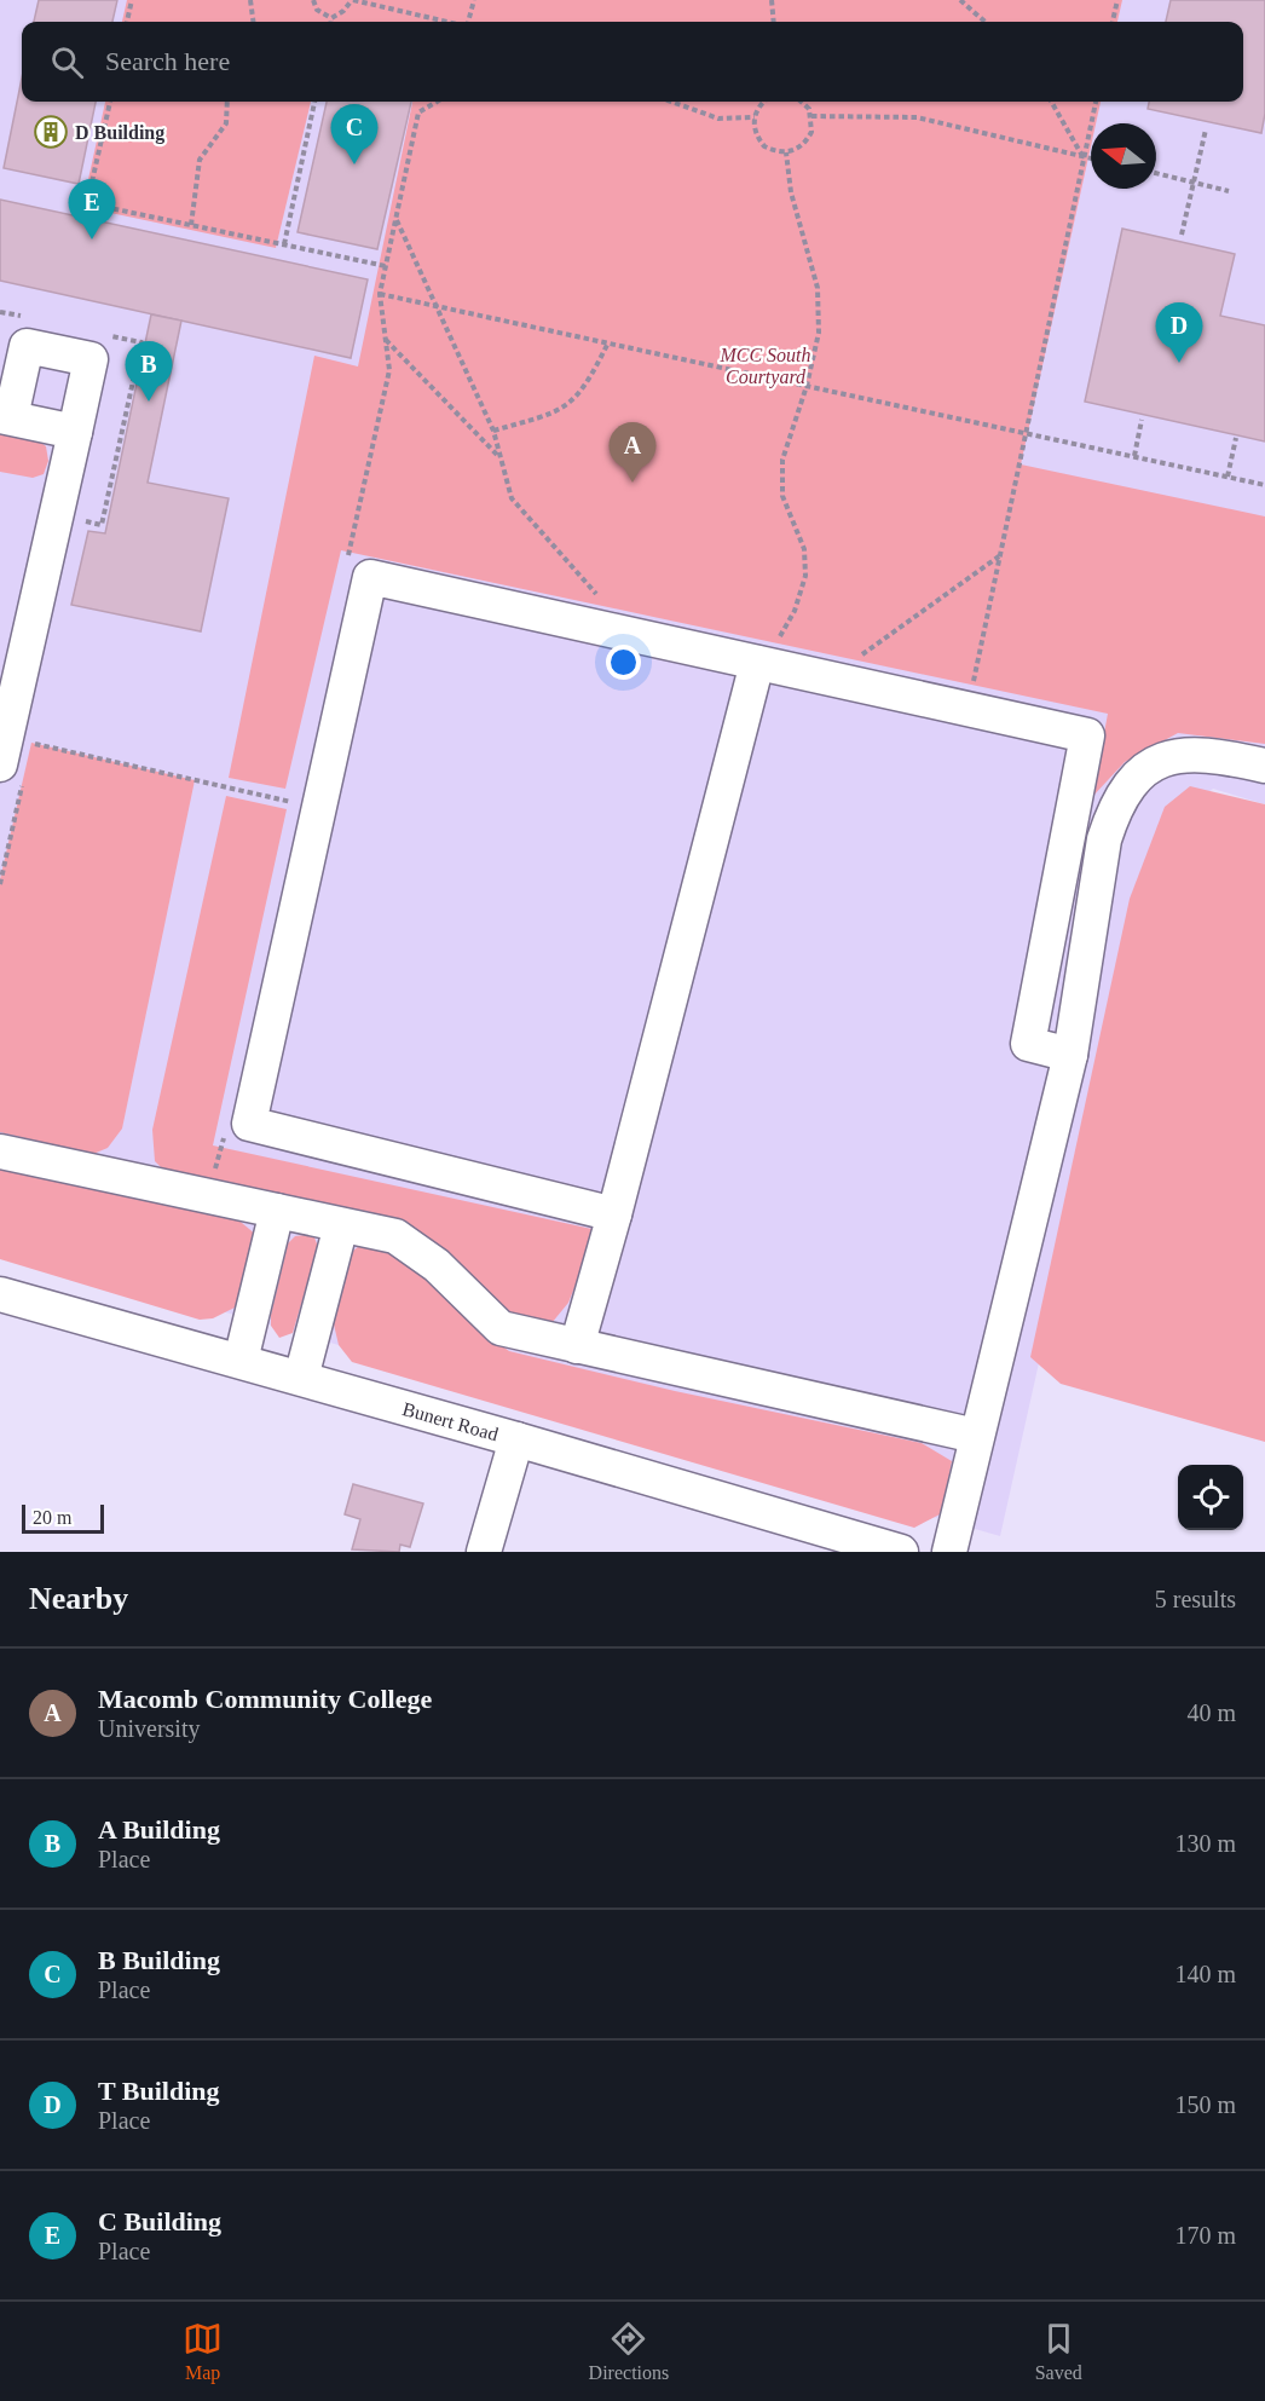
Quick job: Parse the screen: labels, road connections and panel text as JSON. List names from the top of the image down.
{
  "streets": {
    "street": ["Bunert Road"]
  },
  "parks": ["MCC South Courtyard"],
  "places": {
    "building": ["D Building"]
  },
  "scale_bar": "20 m",
  "north": "left",
  "page": {
    "search": "Search here",
    "pins": [
      "C",
      "E",
      "D",
      "B",
      "A"
    ],
    "scale": "20 m",
    "heading": ["Nearby", "5 results"],
    "list": [
      {
        "mark": "A",
        "name": "Macomb Community College",
        "note": "University",
        "value": "40 m"
      },
      {
        "mark": "B",
        "name": "A Building",
        "note": "Place",
        "value": "130 m"
      },
      {
        "mark": "C",
        "name": "B Building",
        "note": "Place",
        "value": "140 m"
      },
      {
        "mark": "D",
        "name": "T Building",
        "note": "Place",
        "value": "150 m"
      },
      {
        "mark": "E",
        "name": "C Building",
        "note": "Place",
        "value": "170 m"
      }
    ],
    "nav": ["Map", "Directions", "Saved"]
  }
}
